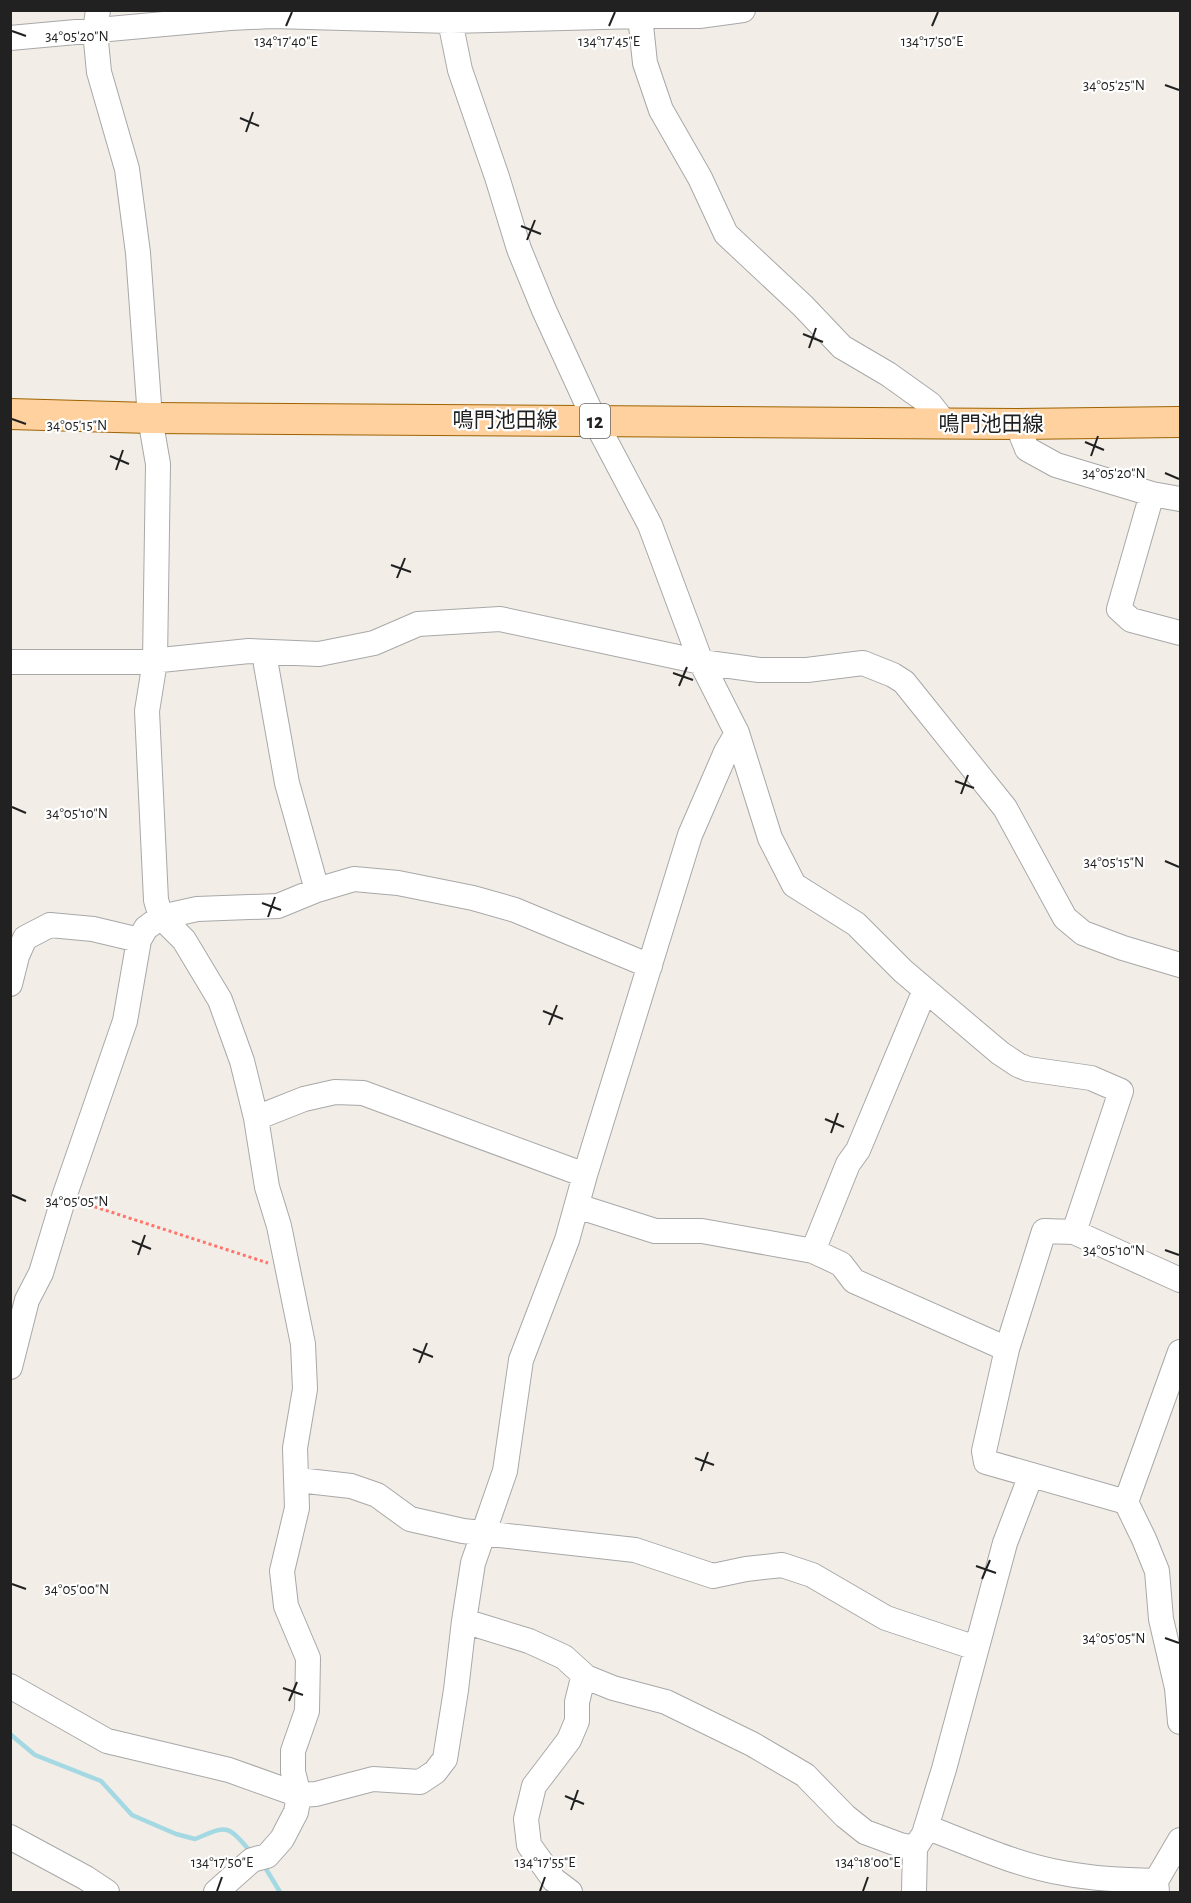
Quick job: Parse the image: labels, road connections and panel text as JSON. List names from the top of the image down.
{
  "streets": {
    "main road": ["鳴門池田線", "12"]
  },
  "coordinates": [
    "34°05'20\"N",
    "134°17'40\"E",
    "134°17'45\"E",
    "134°17'50\"E",
    "34°05'25\"N",
    "34°05'15\"N",
    "34°05'10\"N",
    "34°05'05\"N",
    "34°05'00\"N",
    "134°17'55\"E",
    "134°18'00\"E"
  ]
}
